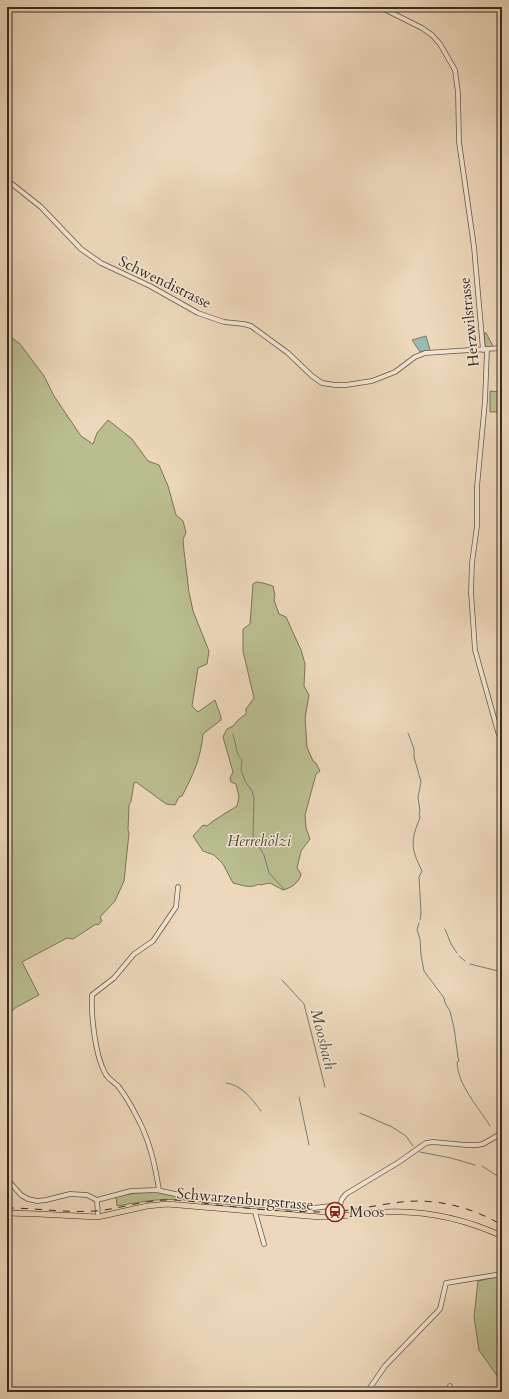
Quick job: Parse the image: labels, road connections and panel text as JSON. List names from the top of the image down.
{
  "streets": {
    "main road": ["Schwarzenburgstrasse"],
    "street": ["Schwendistrasse", "Herzwilstrasse"]
  },
  "crossings": [
    ["Schwendistrasse", "Herzwilstrasse"]
  ],
  "water": ["Moosbach"],
  "parks": ["Herrehölzi"],
  "places": {
    "station": ["Moos"]
  }
}
